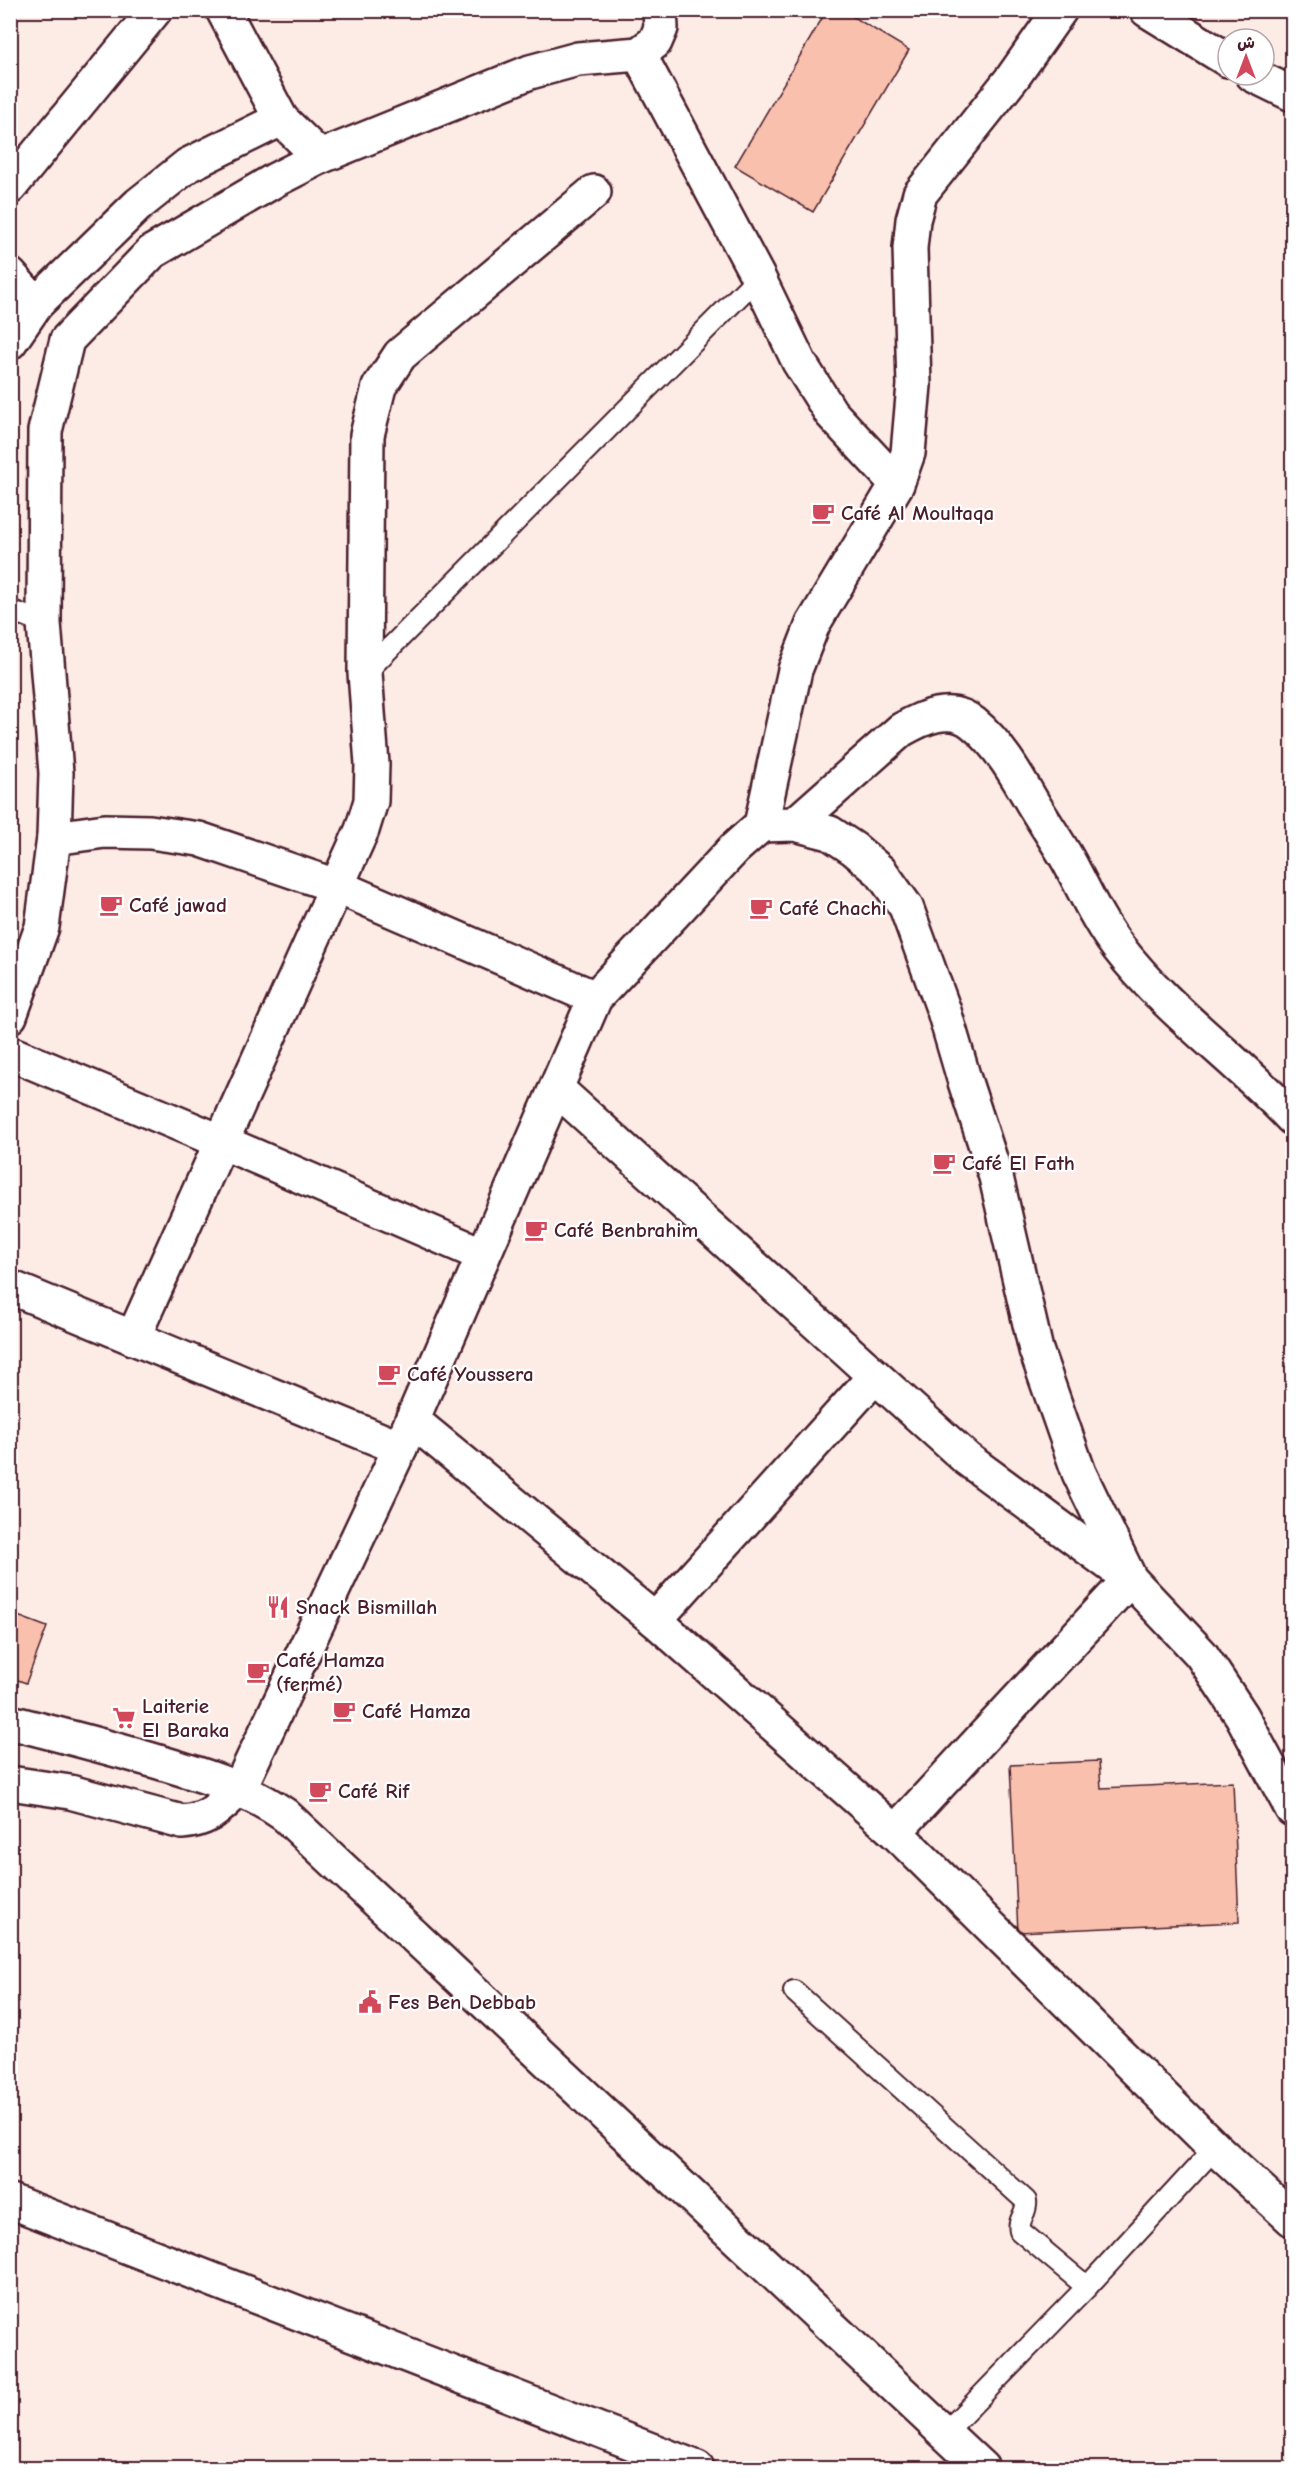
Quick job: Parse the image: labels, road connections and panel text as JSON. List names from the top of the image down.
{
  "places": {
    "cafe": [
      "Café Al Moultaqa",
      "Café jawad",
      "Café Chachi",
      "Café El Fath",
      "Café Benbrahim",
      "Café Youssera",
      "Café Hamza (fermé)",
      "Café Hamza",
      "Café Rif"
    ],
    "restaurant": ["Snack Bismillah"],
    "supermarket": ["Laiterie El Baraka"],
    "public building": ["Fes Ben Debbab"]
  },
  "north": "top"
}
